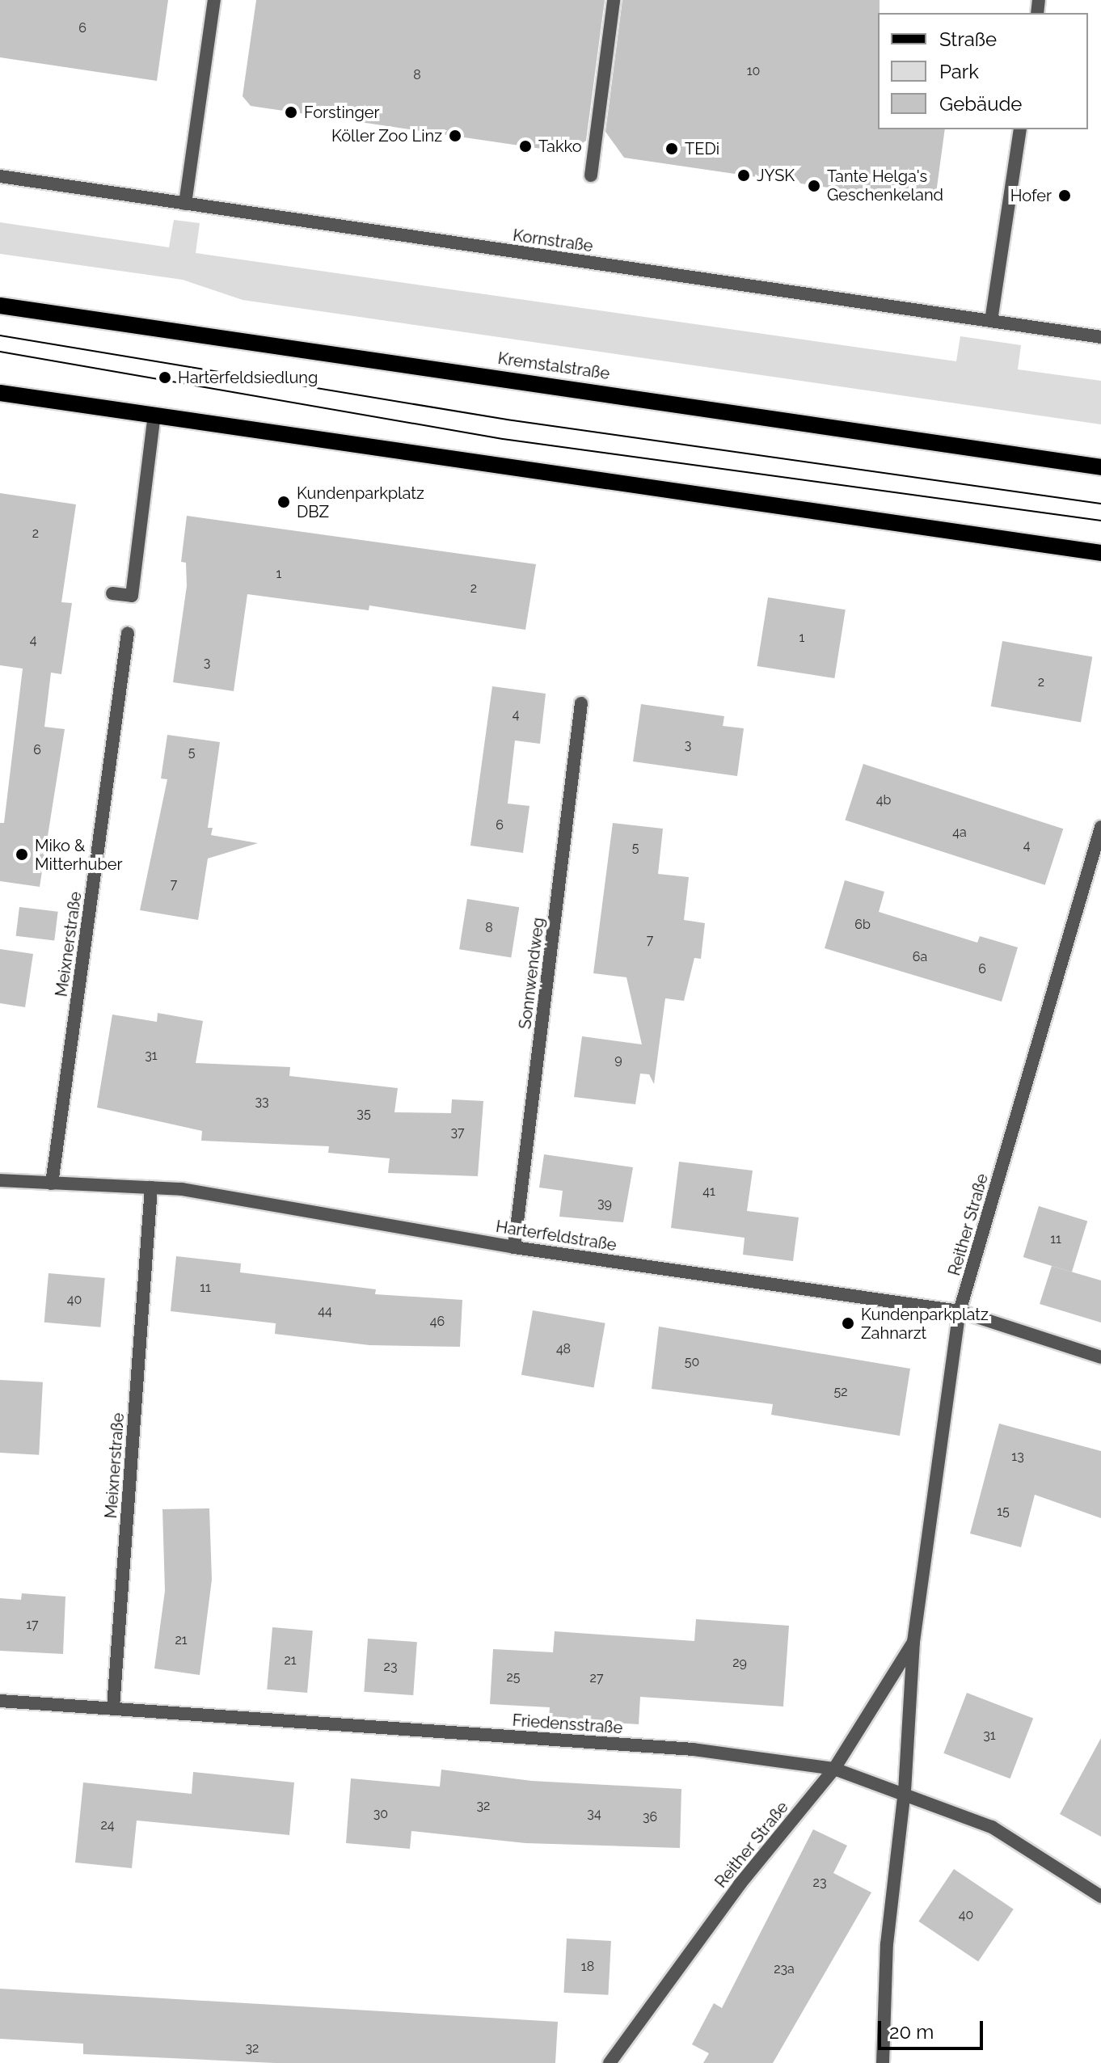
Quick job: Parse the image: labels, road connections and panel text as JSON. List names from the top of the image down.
{
  "streets": {
    "main road": ["Kremstalstraße"],
    "street": [
      "Kornstraße",
      "Meixnerstraße",
      "Sonnwendweg",
      "Reither Straße",
      "Harterfeldstraße",
      "Friedensstraße"
    ]
  },
  "crossings": [
    ["Meixnerstraße", "Harterfeldstraße"],
    ["Meixnerstraße", "Friedensstraße"],
    ["Sonnwendweg", "Harterfeldstraße"],
    ["Reither Straße", "Harterfeldstraße"],
    ["Reither Straße", "Friedensstraße"]
  ],
  "places": [
    "Forstinger",
    "Köller Zoo Linz",
    "Takko",
    "TEDi",
    "JYSK",
    "Tante Helga's Geschenkeland",
    "Hofer",
    "Harterfeldsiedlung",
    "Kundenparkplatz DBZ",
    "Miko & Mitterhuber",
    "Kundenparkplatz Zahnarzt"
  ],
  "house_numbers": [
    "6",
    "10",
    "8",
    "2",
    "1",
    "2",
    "1",
    "4",
    "3",
    "2",
    "4",
    "3",
    "6",
    "5",
    "4b",
    "6",
    "4a",
    "4",
    "5",
    "7",
    "6b",
    "8",
    "7",
    "6a",
    "6",
    "31",
    "9",
    "33",
    "35",
    "37",
    "41",
    "39",
    "11",
    "11",
    "40",
    "44",
    "46",
    "48",
    "50",
    "52",
    "13",
    "15",
    "17",
    "21",
    "21",
    "29",
    "23",
    "25",
    "27",
    "31",
    "32",
    "30",
    "34",
    "36",
    "24",
    "23",
    "40",
    "18",
    "23a",
    "32"
  ],
  "legend": ["Straße", "Park", "Gebäude"],
  "scale_bar": "20 m"
}
